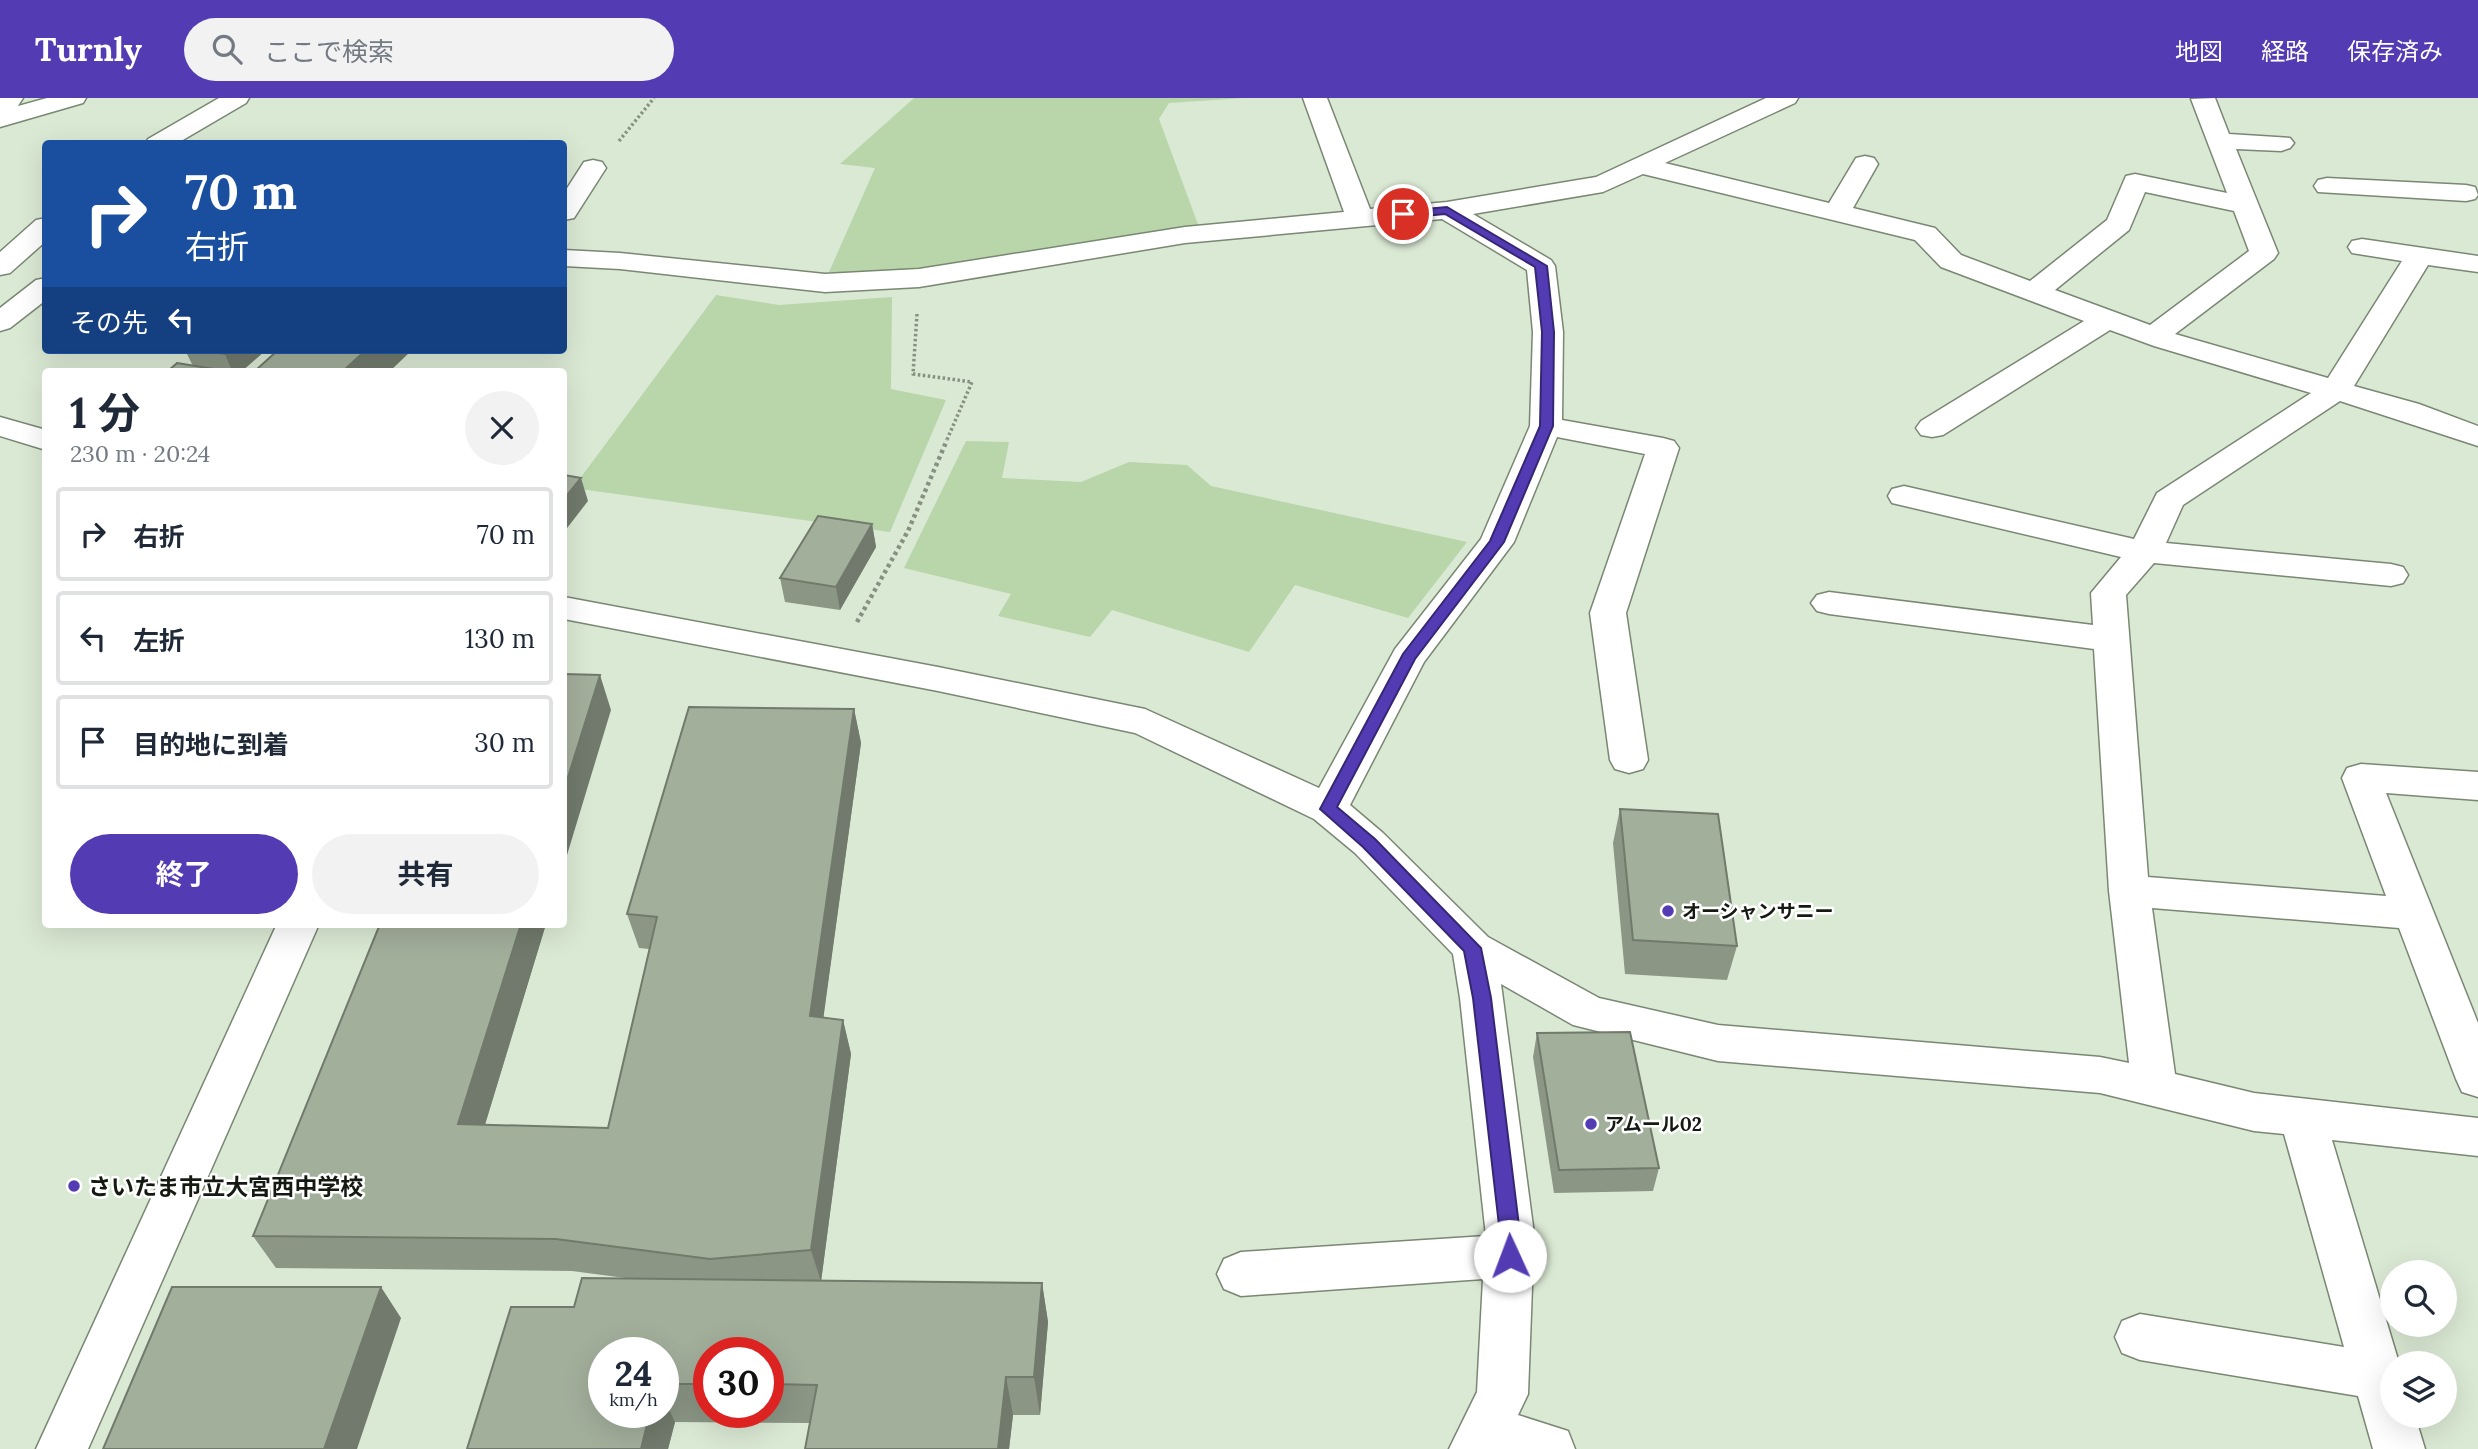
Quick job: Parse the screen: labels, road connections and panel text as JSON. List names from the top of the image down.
{
  "places": ["オーシャンサニー", "アムール02", "さいたま市立大宮西中学校"],
  "page": {
    "header": "Turnly",
    "search": "ここで検索",
    "nav": ["地図", "経路", "保存済み"],
    "turn": ["70 m", "右折"],
    "then": "その先",
    "heading": ["1 分", "230 m · 20:24"],
    "list": [
      {
        "name": "右折",
        "value": "70 m"
      },
      {
        "name": "左折",
        "value": "130 m"
      },
      {
        "name": "目的地に到着",
        "value": "30 m"
      }
    ],
    "buttons": ["終了", "共有"],
    "speed": "24 km/h",
    "limit": "30"
  }
}
